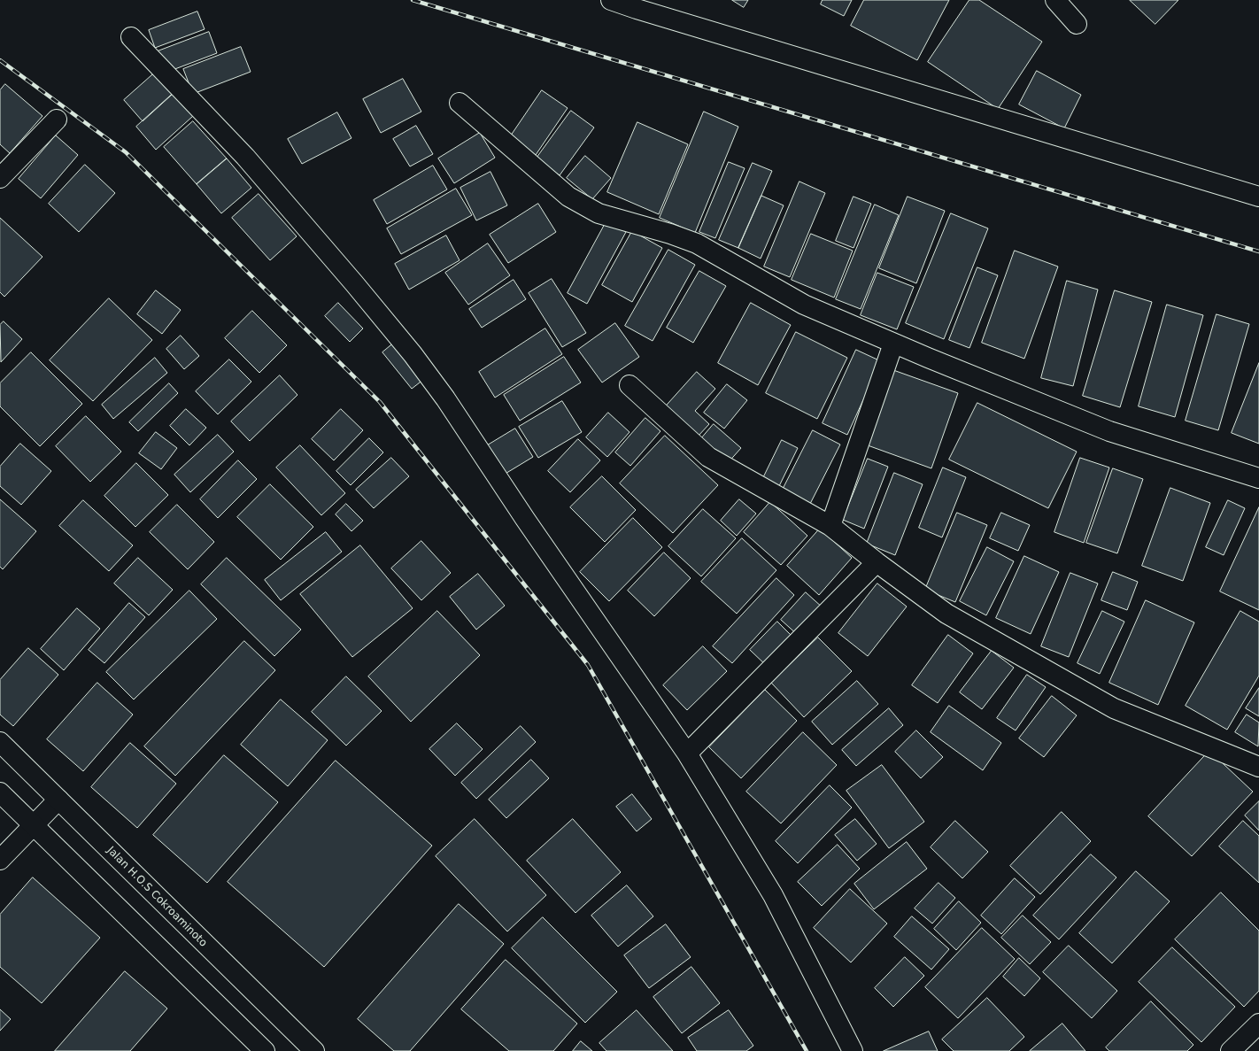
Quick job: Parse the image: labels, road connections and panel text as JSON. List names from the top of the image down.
{
  "streets": {
    "street": ["Jalan H.O.S Cokroaminoto"]
  }
}
